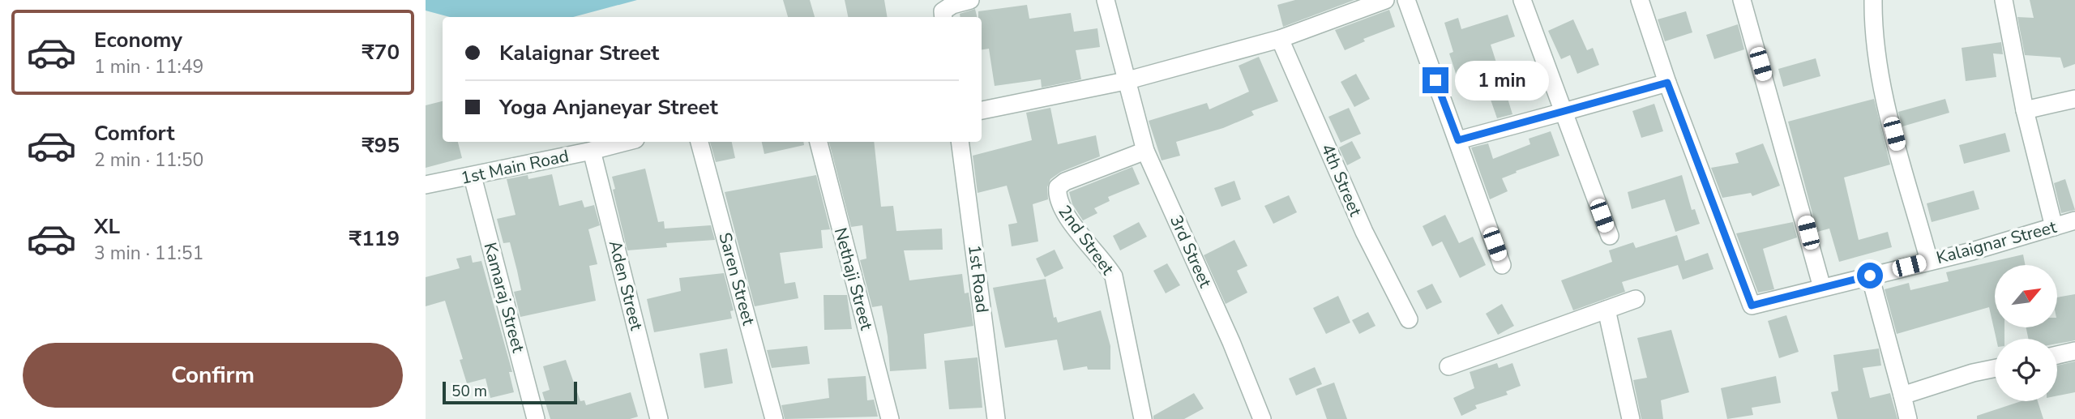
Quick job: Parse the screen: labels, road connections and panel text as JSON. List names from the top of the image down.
{
  "streets": {
    "street": [
      "1st Main Road",
      "4th Street",
      "2nd Street",
      "Kalaignar Street",
      "3rd Street",
      "Saren Street",
      "Nethaji Street",
      "1st Road",
      "Aden Street",
      "Kamaraj Street"
    ]
  },
  "crossings": [
    ["1st Main Road", "Aden Street"],
    ["1st Main Road", "Kamaraj Street"],
    ["2nd Street", "3rd Street"]
  ],
  "scale_bar": "50 m",
  "north": "top right",
  "page": {
    "list": [
      {
        "name": "Economy",
        "note": "1 min · 11:49",
        "value": "₹70"
      },
      {
        "name": "Comfort",
        "note": "2 min · 11:50",
        "value": "₹95"
      },
      {
        "name": "XL",
        "note": "3 min · 11:51",
        "value": "₹119"
      }
    ],
    "banner": ["Kalaignar Street", "Yoga Anjaneyar Street"],
    "bubble": "1 min",
    "buttons": "Confirm",
    "scale": "50 m"
  }
}
